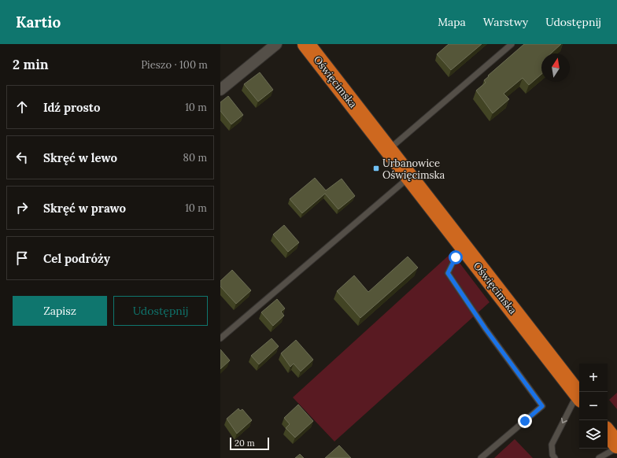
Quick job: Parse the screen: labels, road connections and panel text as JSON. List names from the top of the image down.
{
  "streets": {
    "highway": ["Oświęcimska"]
  },
  "places": {
    "transit": ["Urbanowice Oświęcimska"]
  },
  "scale_bar": "20 m",
  "north": "top",
  "page": {
    "header": "Kartio",
    "nav": ["Mapa", "Warstwy", "Udostępnij"],
    "heading": ["2 min", "Pieszo · 100 m"],
    "list": [
      ["Idź prosto", "10 m"],
      ["Skręć w lewo", "80 m"],
      ["Skręć w prawo", "10 m"],
      "Cel podróży"
    ],
    "buttons": ["Zapisz", "Udostępnij"],
    "map_buttons": ["+", "−"],
    "scale": "20 m"
  }
}
